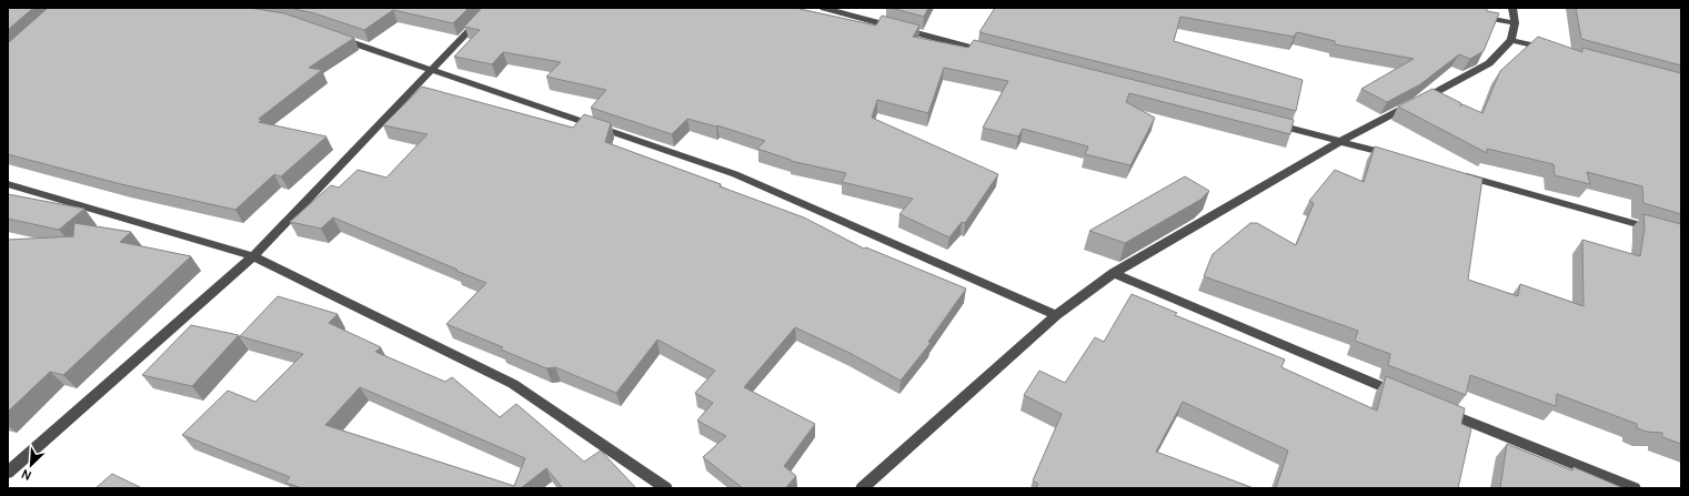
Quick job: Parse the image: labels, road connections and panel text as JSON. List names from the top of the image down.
{
  "north": "bottom left"
}
